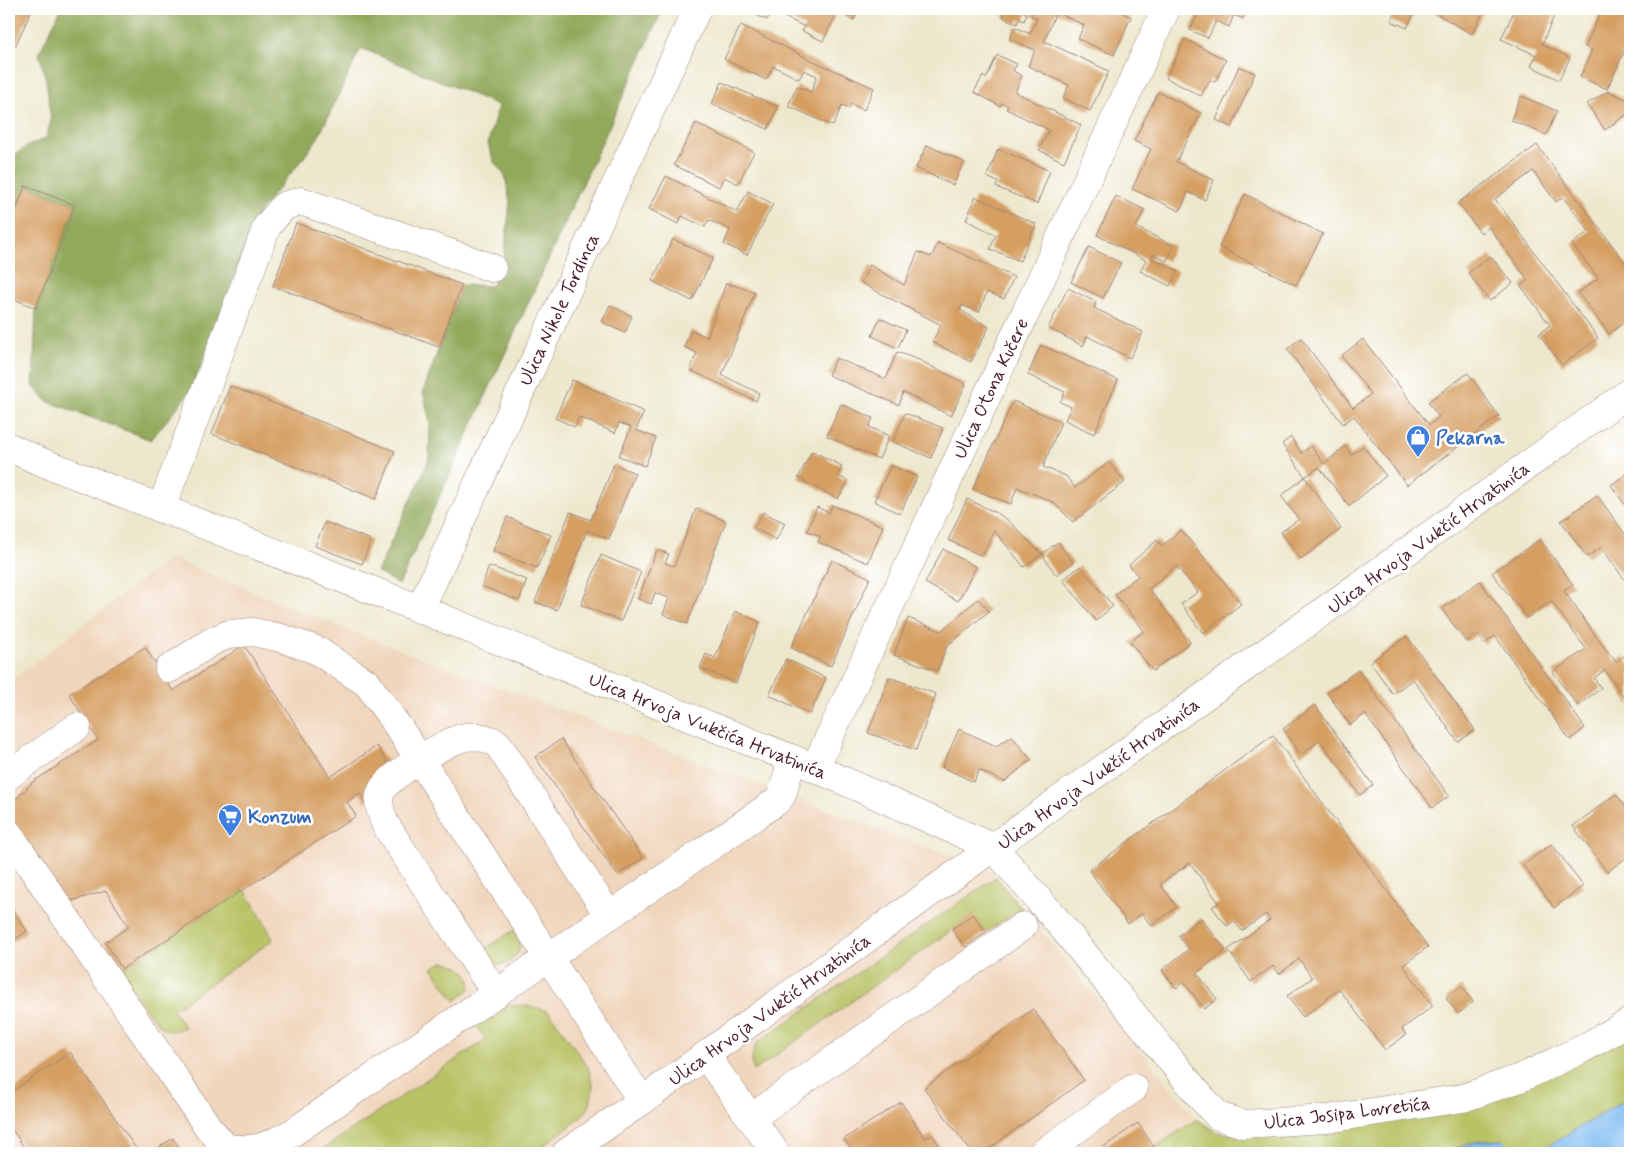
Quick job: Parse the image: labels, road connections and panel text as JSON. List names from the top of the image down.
{
  "streets": {
    "street": [
      "Ulica Nikole Tordinca",
      "Ulica Otona Kučere",
      "Ulica Hrvoja Vukčić Hrvatinića",
      "Ulica Hrvoja Vukčića Hrvatinića",
      "Ulica Josipa Lovretića"
    ]
  },
  "crossings": [
    ["Ulica Nikole Tordinca", "Ulica Hrvoja Vukčića Hrvatinića"],
    ["Ulica Otona Kučere", "Ulica Hrvoja Vukčića Hrvatinića"],
    ["Ulica Hrvoja Vukčić Hrvatinića", "Ulica Hrvoja Vukčića Hrvatinića"],
    ["Ulica Hrvoja Vukčić Hrvatinića", "Ulica Josipa Lovretića"],
    ["Ulica Hrvoja Vukčića Hrvatinića", "Ulica Josipa Lovretića"]
  ],
  "places": {
    "shop": ["Pekarna"],
    "supermarket": ["Konzum"]
  }
}
